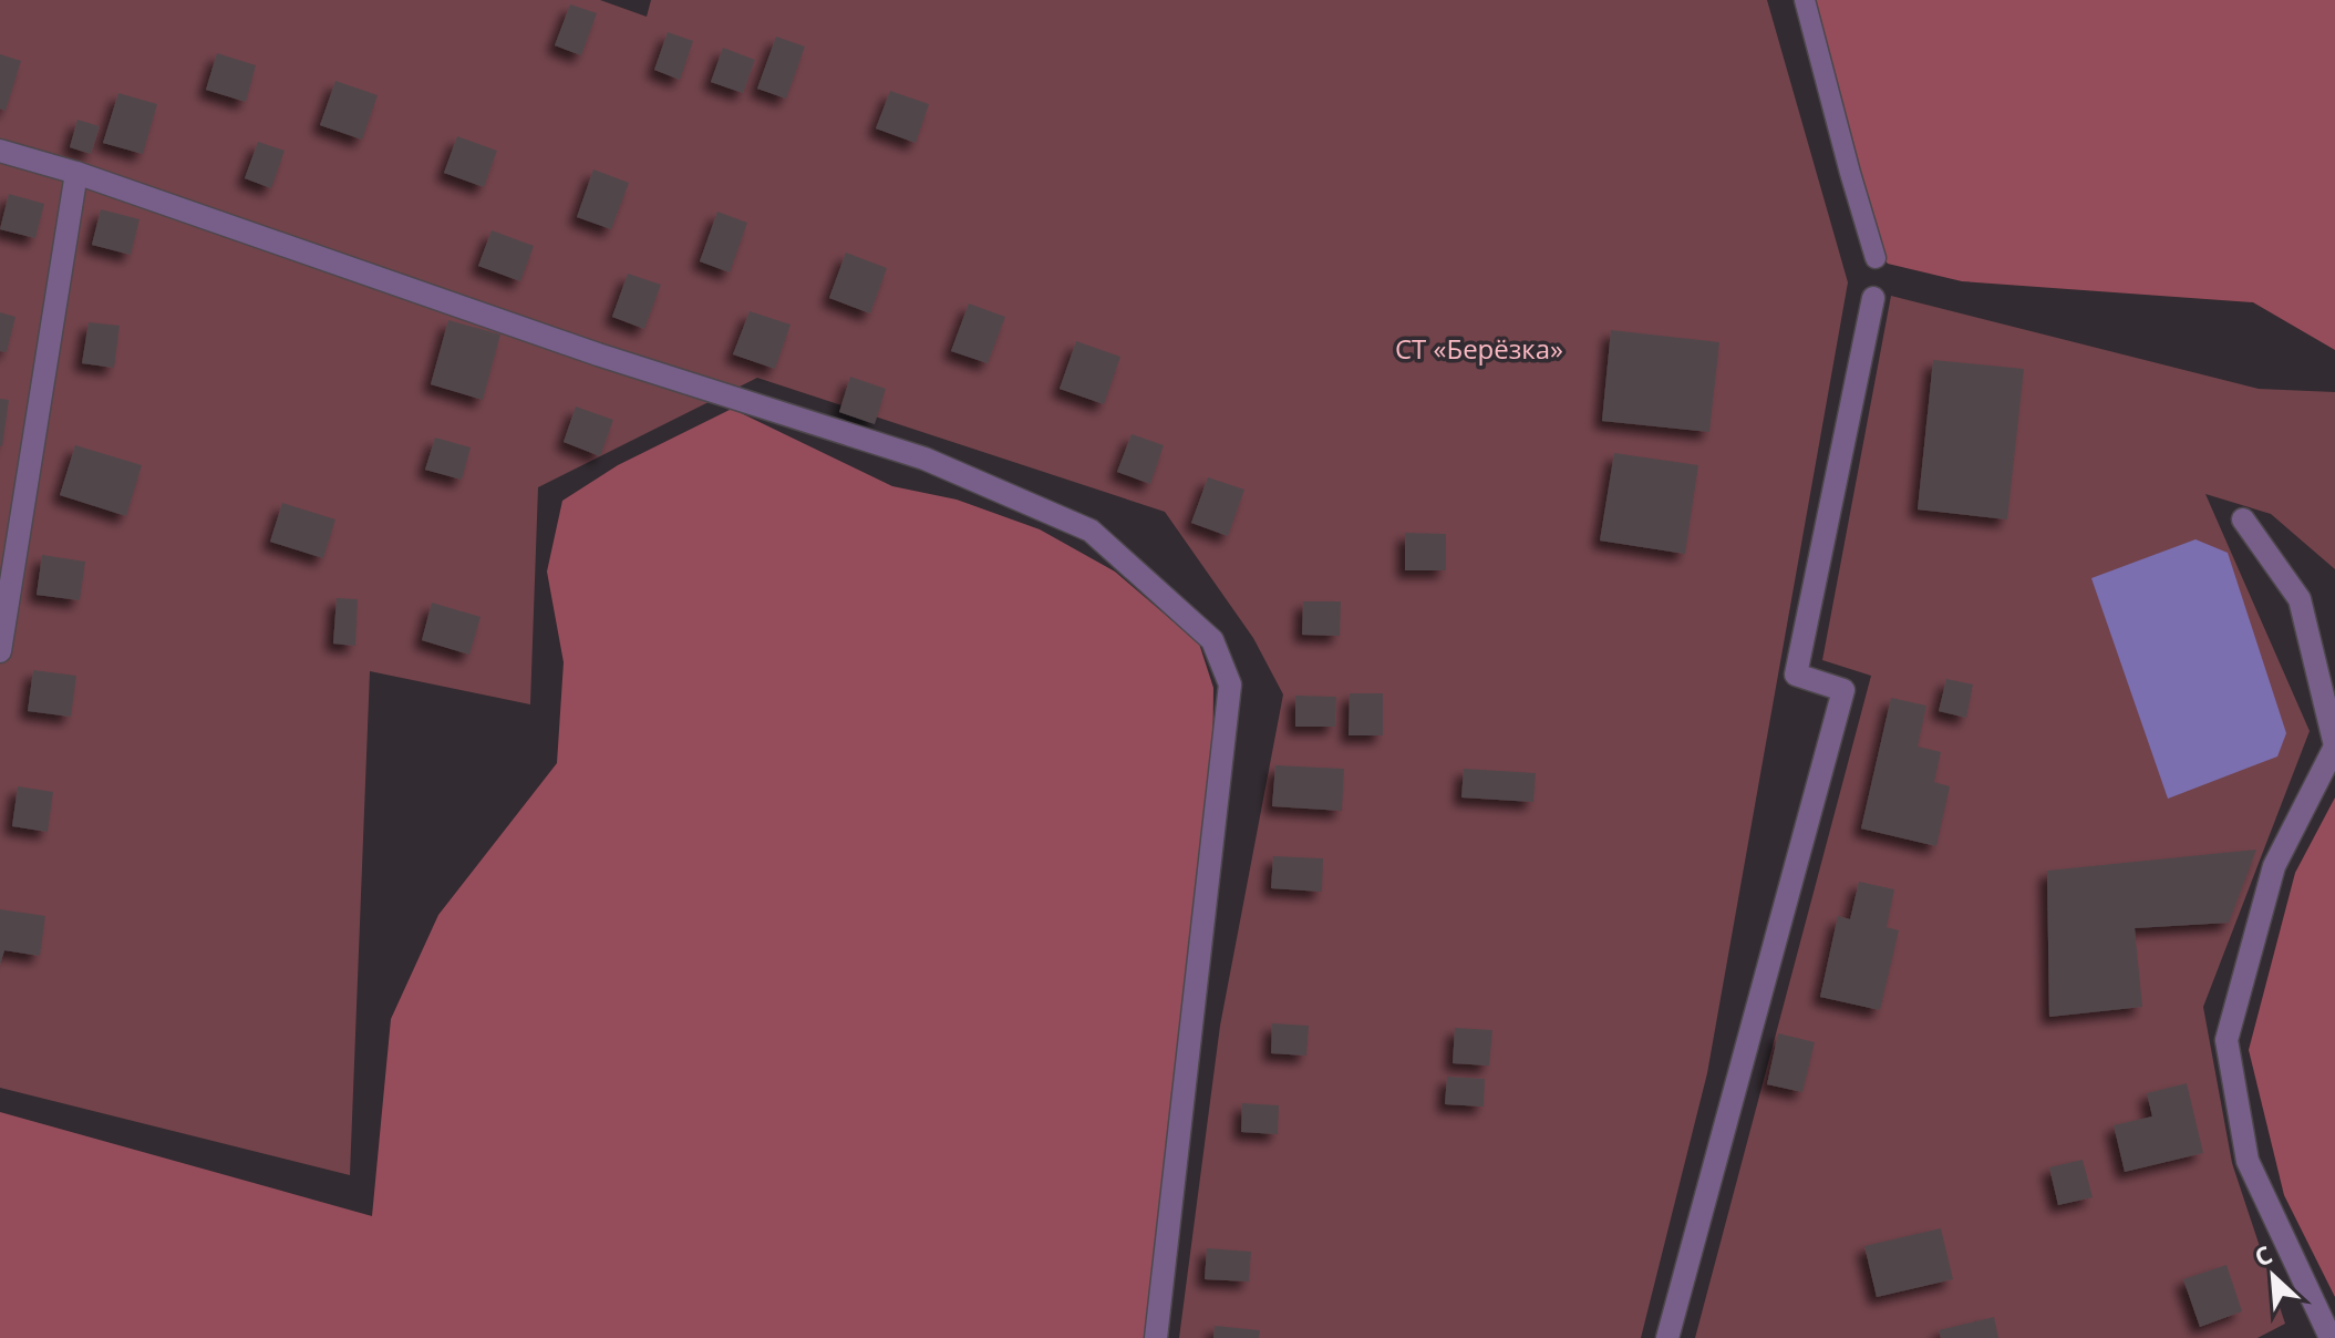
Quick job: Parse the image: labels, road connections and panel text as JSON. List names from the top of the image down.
{
  "parks": ["СТ «Берёзка»"],
  "north": "top left"
}
